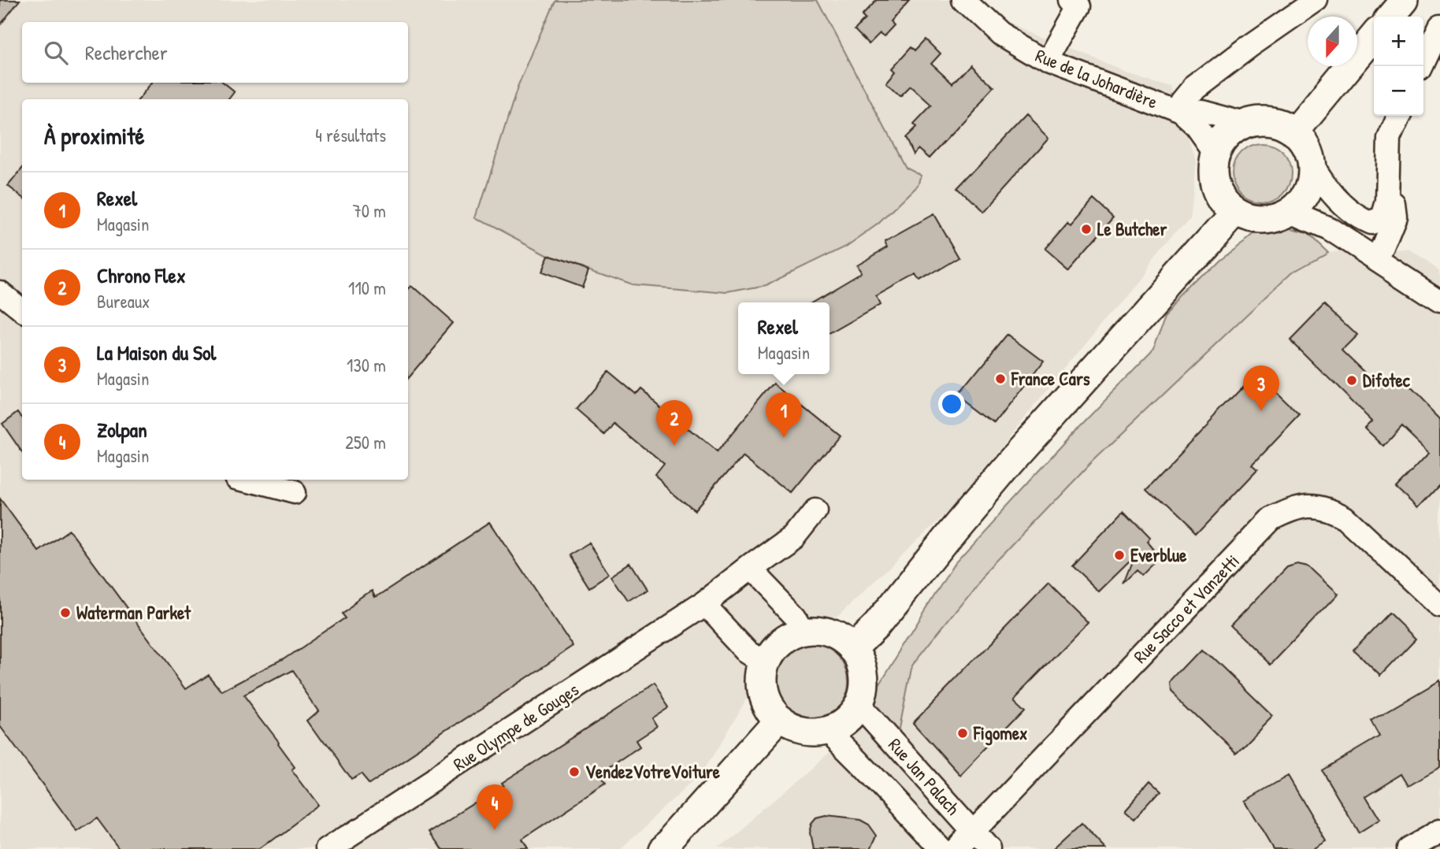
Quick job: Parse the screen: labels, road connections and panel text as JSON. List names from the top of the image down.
{
  "streets": {
    "street": [
      "Rue de la Johardière",
      "Rue Sacco et Vanzetti",
      "Rue Olympe de Gouges",
      "Rue Jan Palach"
    ]
  },
  "crossings": [
    ["Rue Sacco et Vanzetti", "Rue Jan Palach"]
  ],
  "places": [
    "Le Butcher",
    "France Cars",
    "Difotec",
    "Everblue",
    "Waterman Parket",
    "Figomex",
    "VendezVotreVoiture"
  ],
  "north": "bottom",
  "page": {
    "map_buttons": ["+", "−"],
    "search": "Rechercher",
    "heading": ["À proximité", "4 résultats"],
    "list": [
      {
        "mark": "1",
        "name": "Rexel",
        "note": "Magasin",
        "value": "70 m"
      },
      {
        "mark": "2",
        "name": "Chrono Flex",
        "note": "Bureaux",
        "value": "110 m"
      },
      {
        "mark": "3",
        "name": "La Maison du Sol",
        "note": "Magasin",
        "value": "130 m"
      },
      {
        "mark": "4",
        "name": "Zolpan",
        "note": "Magasin",
        "value": "250 m"
      }
    ],
    "popup": ["Rexel", "Magasin"],
    "pins": [
      "3",
      "1",
      "2",
      "4"
    ]
  }
}
